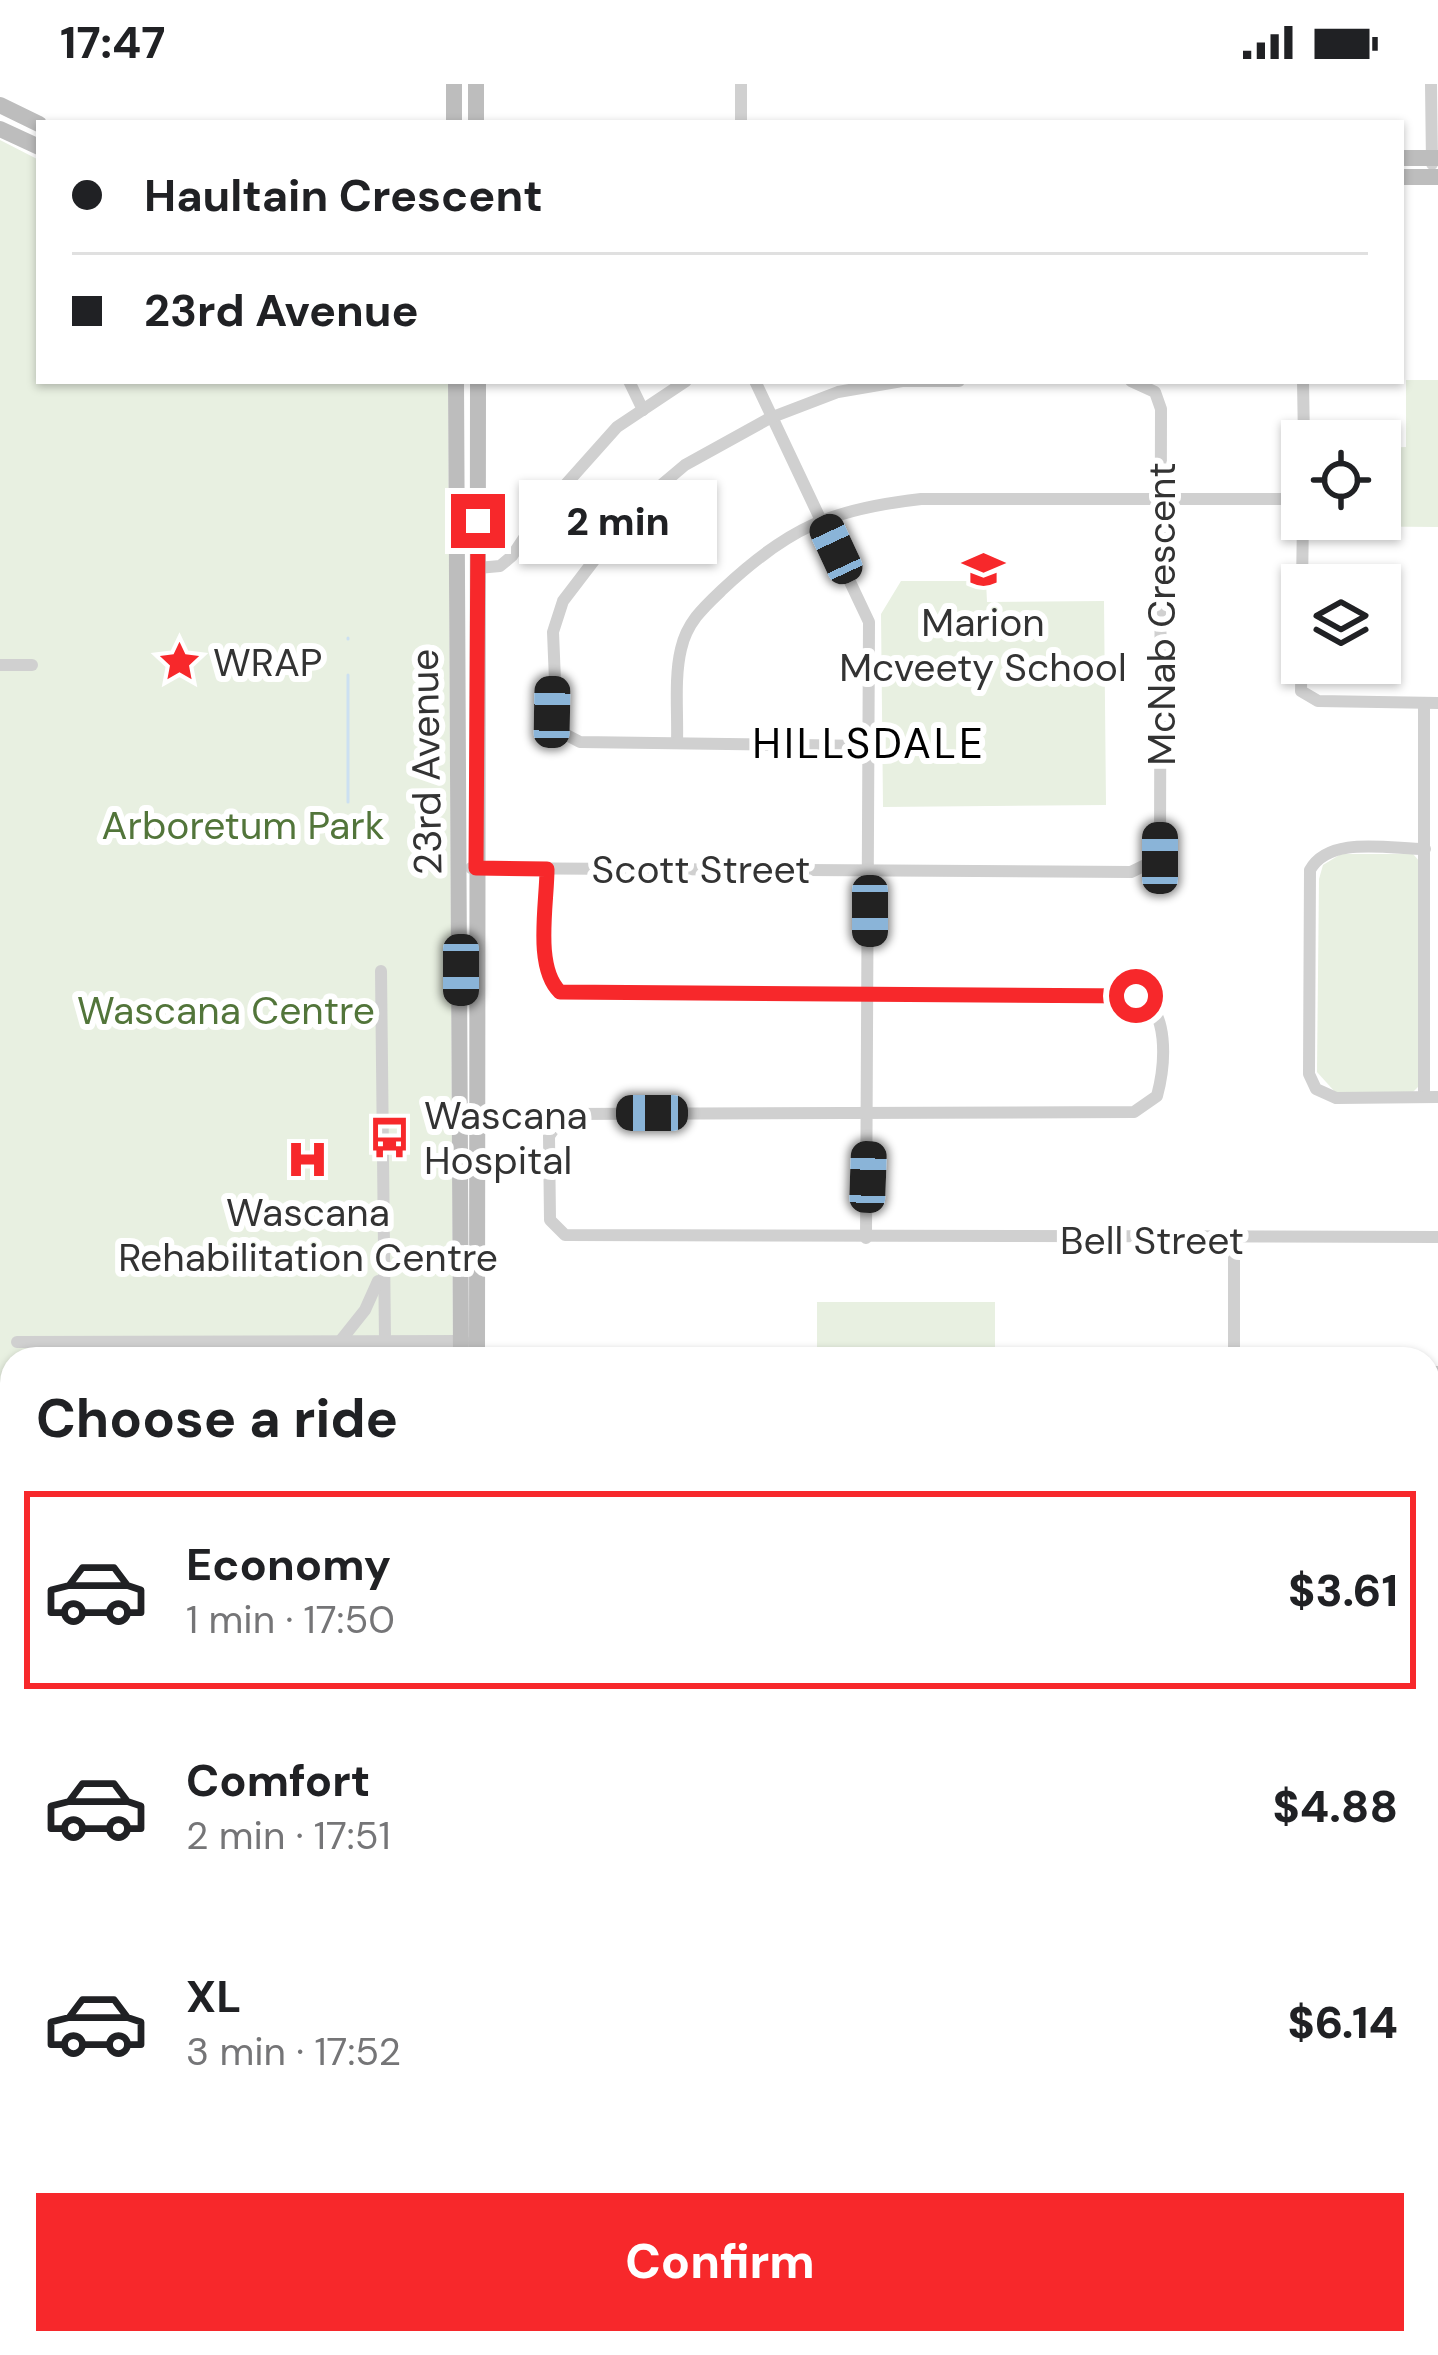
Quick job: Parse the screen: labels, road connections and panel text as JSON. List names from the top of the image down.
{
  "streets": {
    "main road": ["23rd Avenue"],
    "street": ["McNab Crescent", "Scott Street", "Bell Street"]
  },
  "crossings": [
    ["McNab Crescent", "Scott Street"],
    ["23rd Avenue", "Scott Street"]
  ],
  "districts": ["HILLSDALE"],
  "parks": ["Arboretum Park", "Wascana Centre"],
  "places": {
    "school or university": ["Marion Mcveety School"],
    "place": ["WRAP"],
    "bus stop": ["Wascana Hospital"],
    "hospital": ["Wascana Rehabilitation Centre"]
  },
  "page": {
    "status": "17:47",
    "banner": ["Haultain Crescent", "23rd Avenue"],
    "bubble": "2 min",
    "heading": "Choose a ride",
    "list": [
      {
        "name": "Economy",
        "note": "1 min · 17:50",
        "value": "$3.61"
      },
      {
        "name": "Comfort",
        "note": "2 min · 17:51",
        "value": "$4.88"
      },
      {
        "name": "XL",
        "note": "3 min · 17:52",
        "value": "$6.14"
      }
    ],
    "buttons": "Confirm"
  }
}
